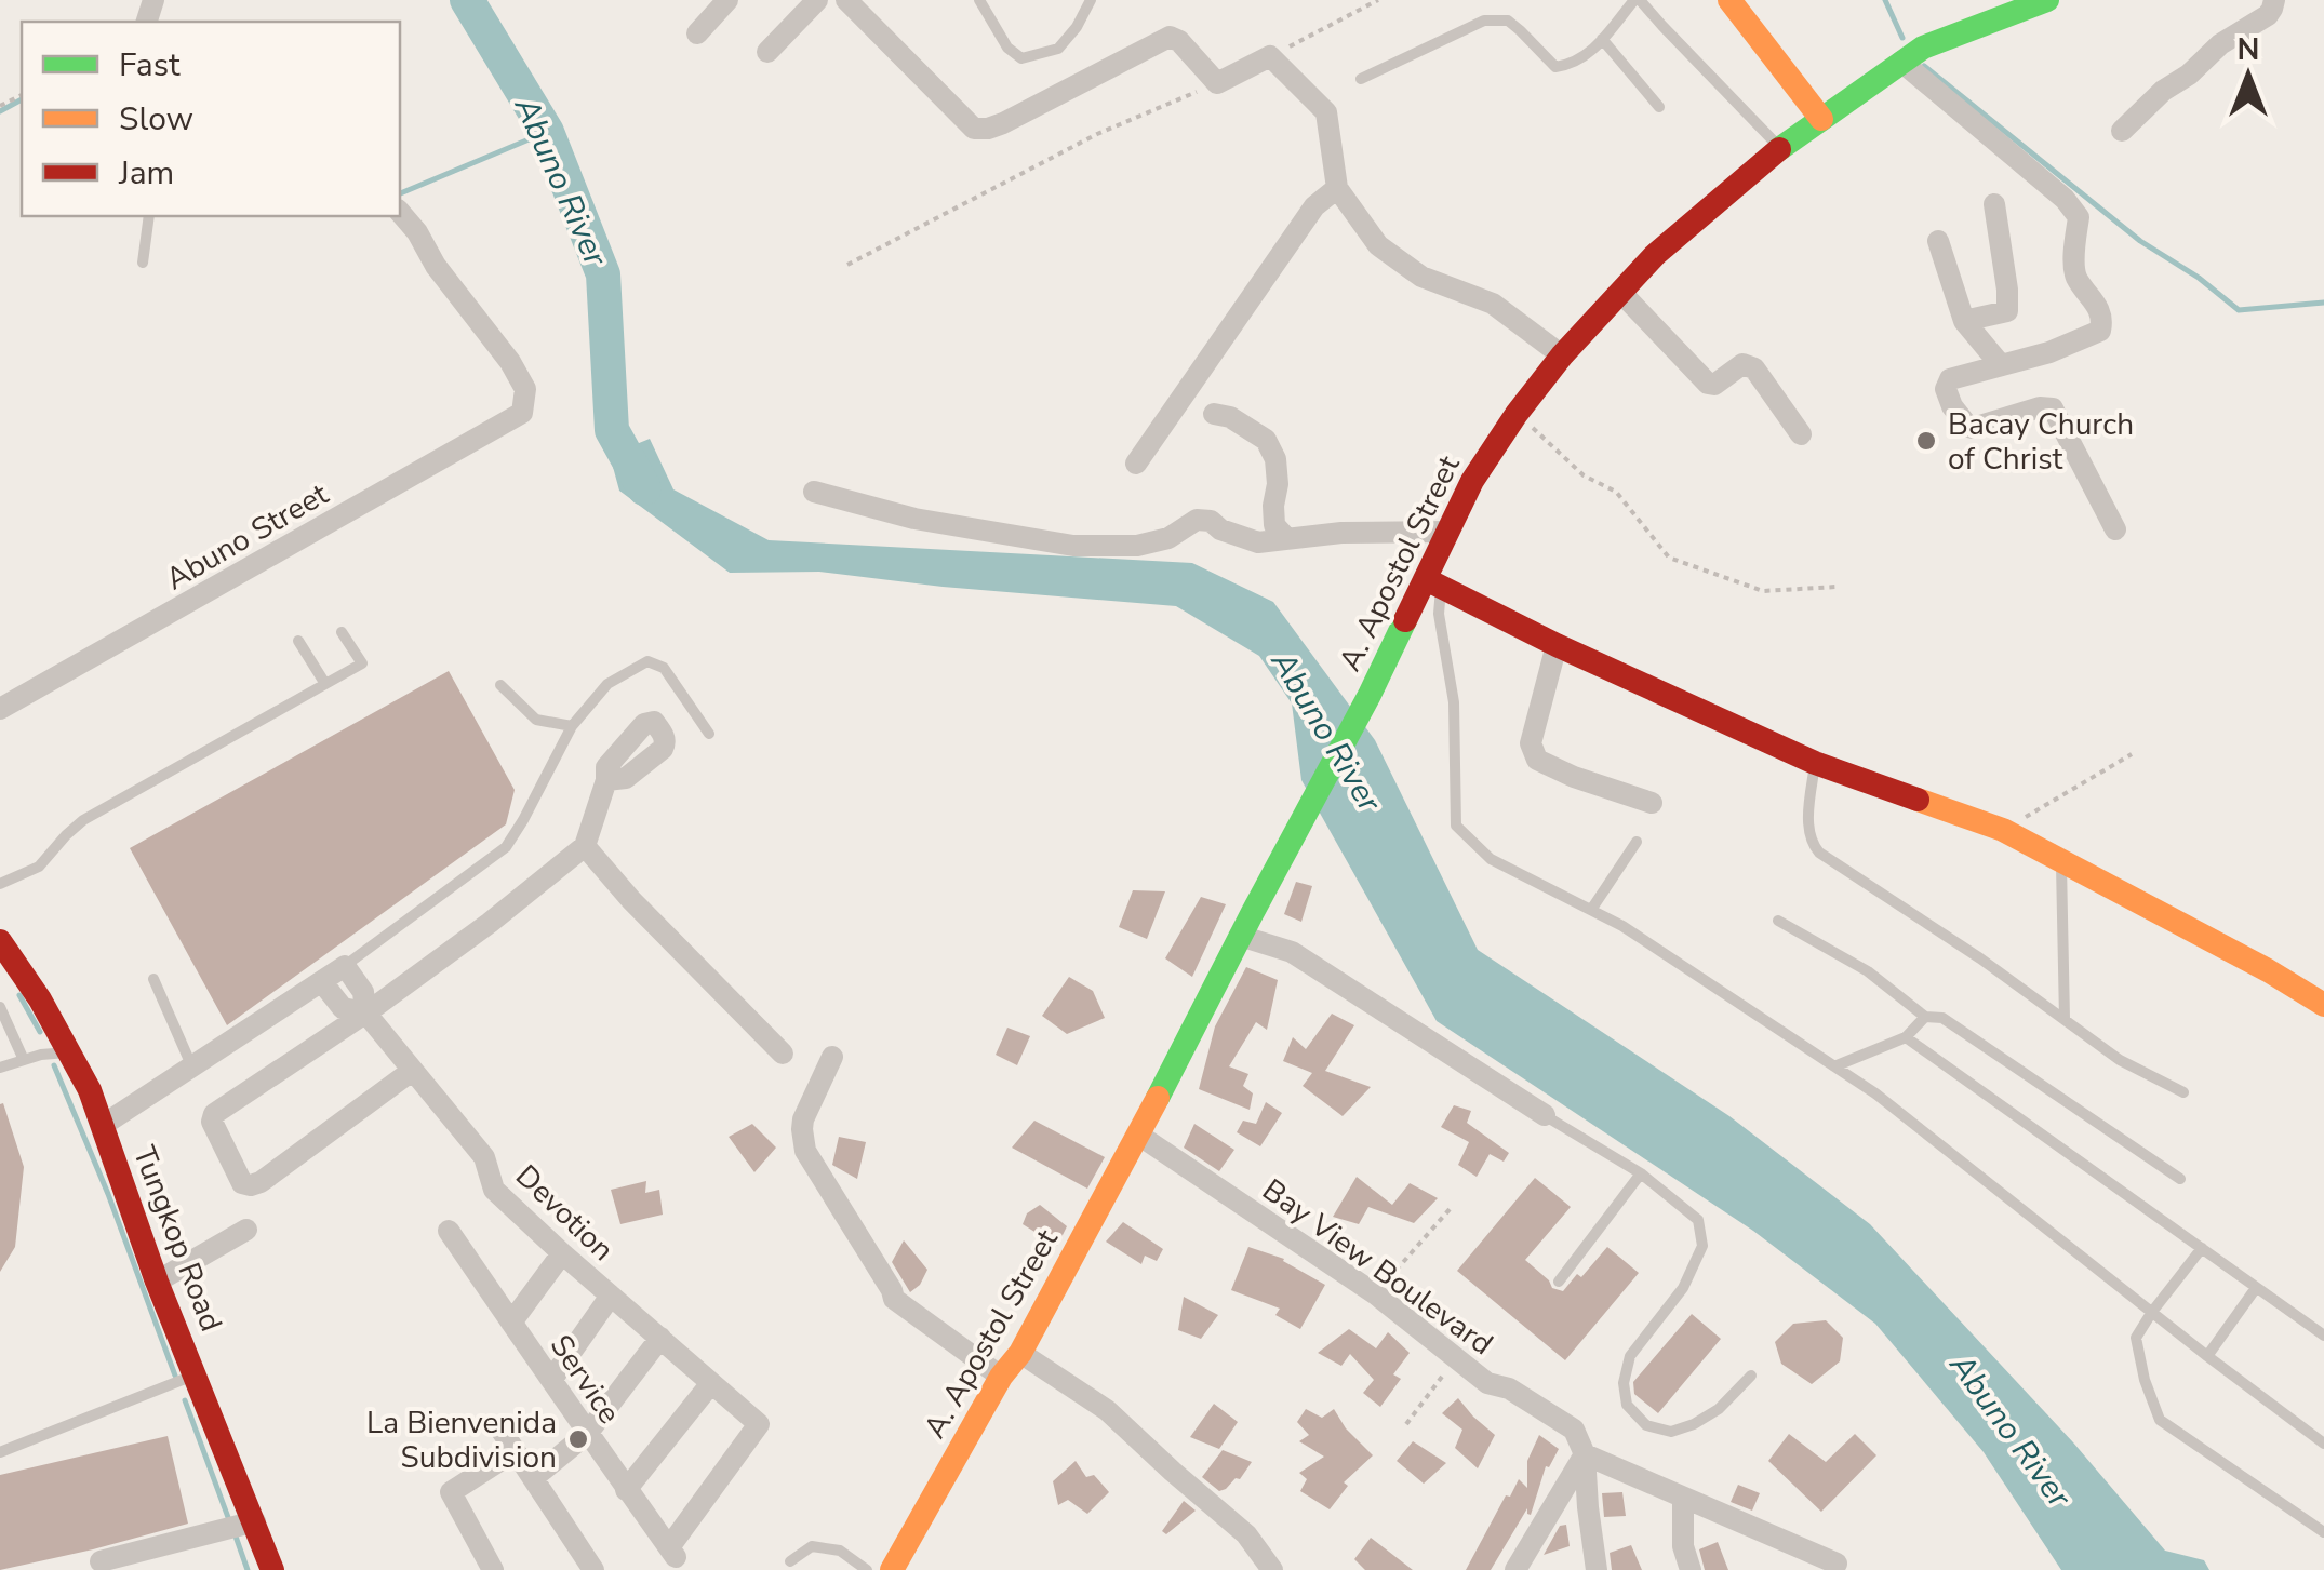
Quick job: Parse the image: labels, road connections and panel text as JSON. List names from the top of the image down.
{
  "streets": {
    "street": [
      "Abuno Street",
      "A. Apostol Street",
      "Devotion",
      "Tungkop Road",
      "Bay View Boulevard",
      "Service"
    ]
  },
  "crossings": [
    ["A. Apostol Street", "Bay View Boulevard"],
    ["Devotion", "Service"]
  ],
  "water": ["Abuno River"],
  "places": ["Bacay Church of Christ", "La Bienvenida Subdivision"],
  "legend": ["Fast", "Slow", "Jam"],
  "north": "top"
}
